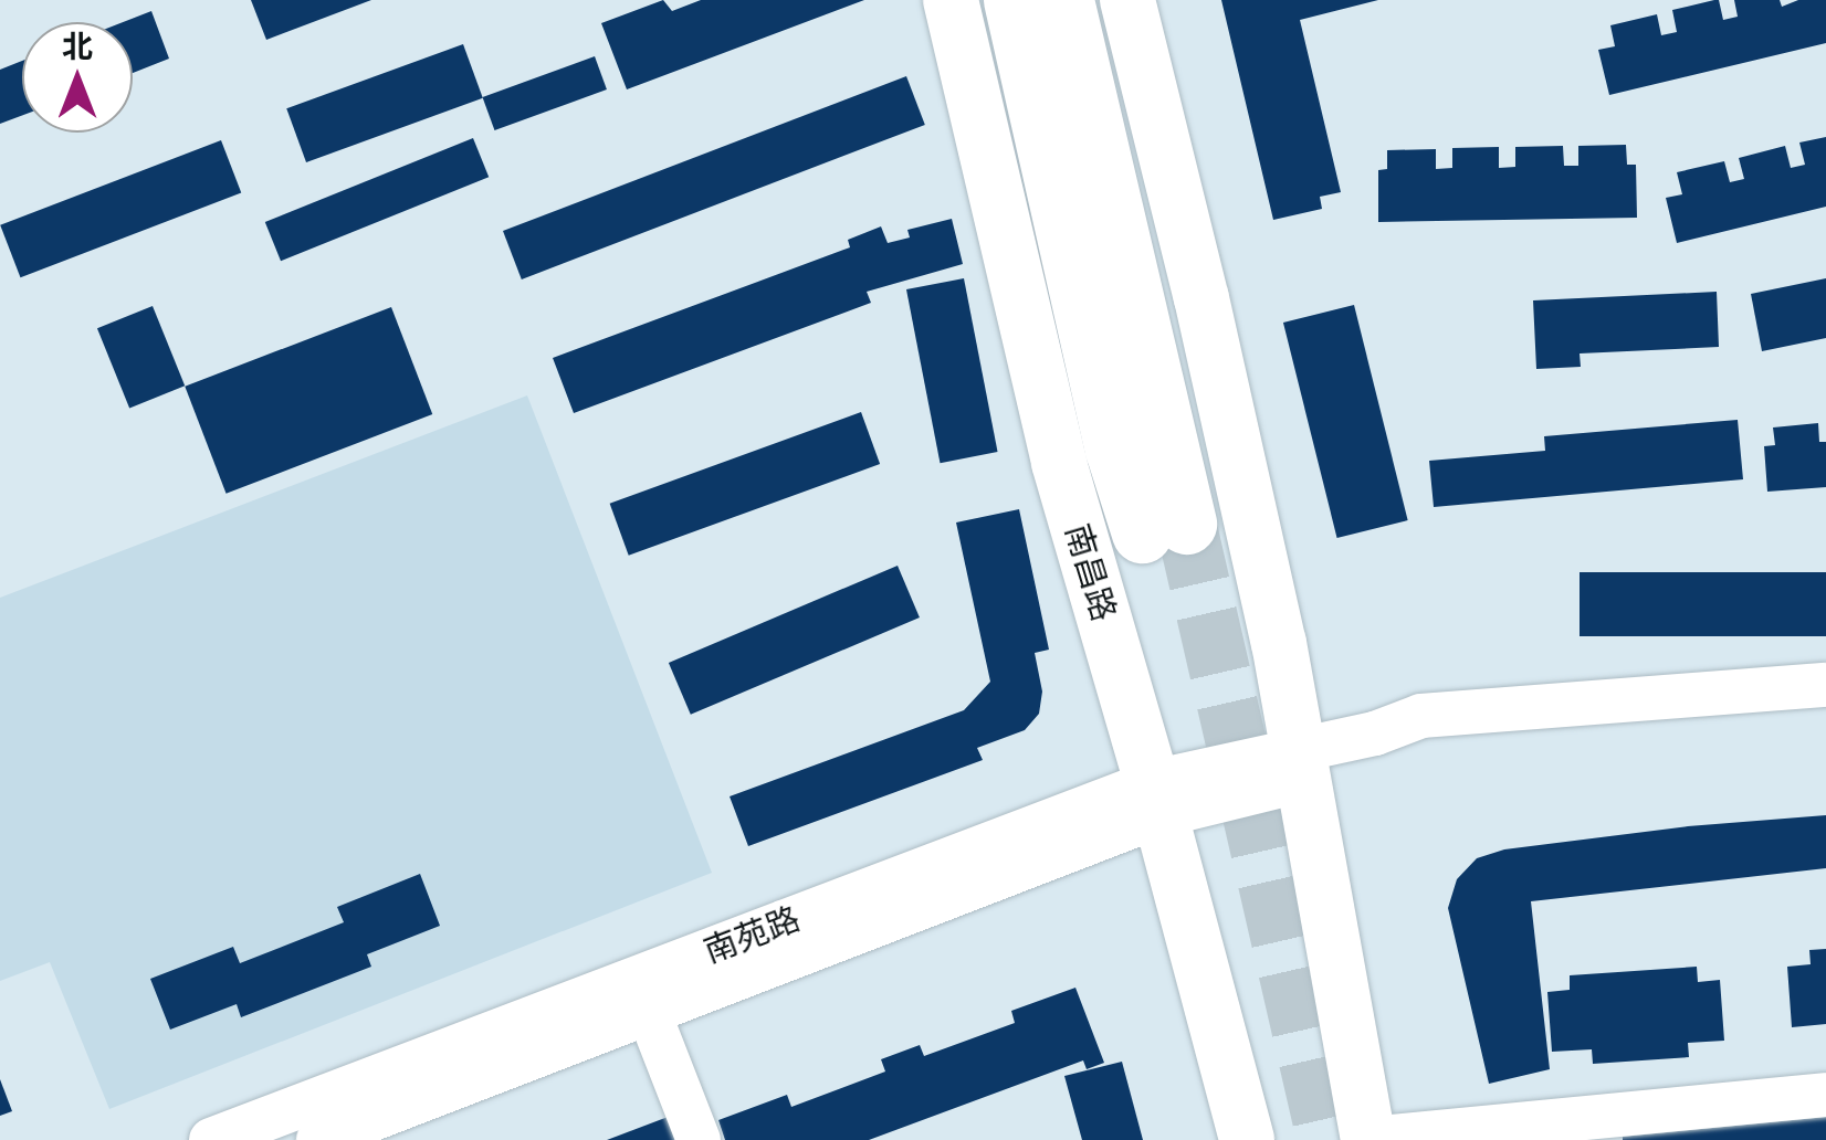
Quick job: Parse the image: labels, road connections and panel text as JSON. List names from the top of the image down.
{
  "streets": {
    "highway": ["南昌路"],
    "street": ["南苑路"]
  },
  "crossings": [
    ["南昌路", "南苑路"]
  ],
  "north": "top"
}
